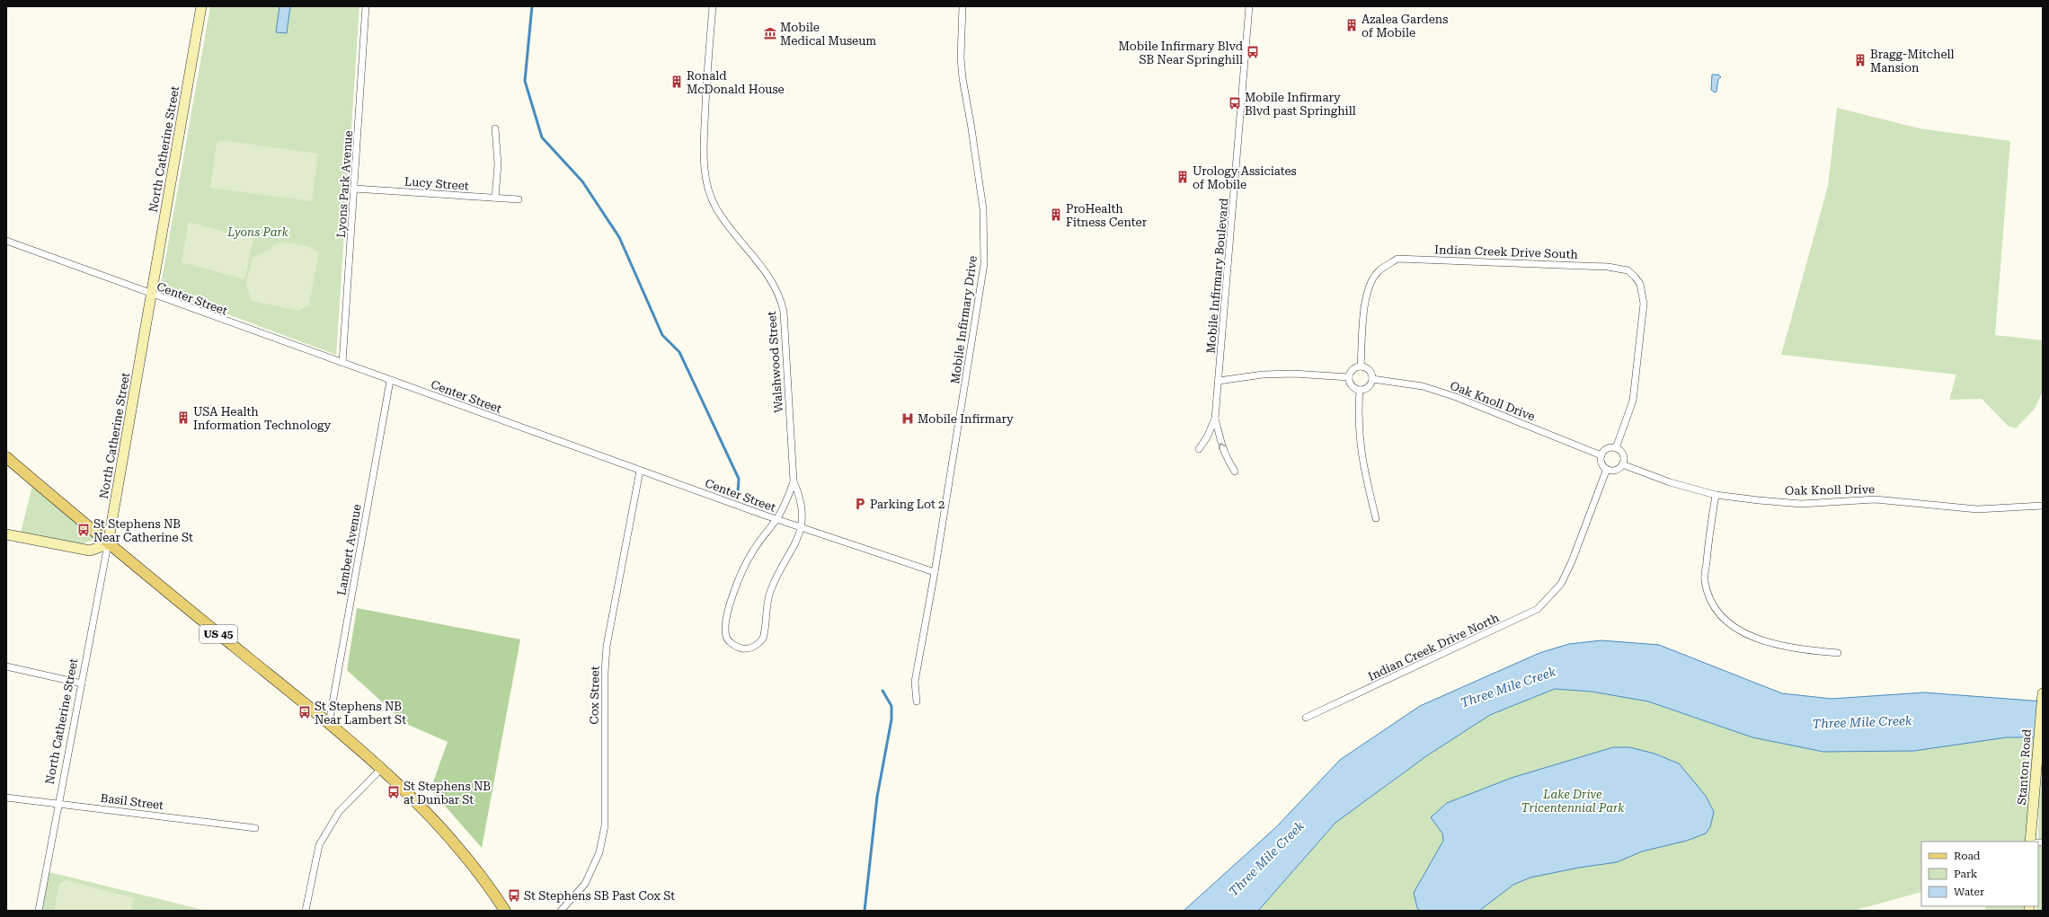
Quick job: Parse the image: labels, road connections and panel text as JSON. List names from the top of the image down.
{
  "streets": {
    "main road": ["US 45"],
    "street": [
      "North Catherine Street",
      "Lucy Street",
      "Lyons Park Avenue",
      "Indian Creek Drive South",
      "Mobile Infirmary Boulevard",
      "Center Street",
      "Mobile Infirmary Drive",
      "Walshwood Street",
      "Oak Knoll Drive",
      "Lambert Avenue",
      "Indian Creek Drive North",
      "Cox Street",
      "Stanton Road",
      "Basil Street"
    ]
  },
  "crossings": [
    ["North Catherine Street", "Center Street"],
    ["North Catherine Street", "US 45"],
    ["North Catherine Street", "Basil Street"],
    ["Lucy Street", "Lyons Park Avenue"],
    ["Lyons Park Avenue", "Center Street"],
    ["Indian Creek Drive South", "Oak Knoll Drive"],
    ["Indian Creek Drive South", "Indian Creek Drive North"],
    ["Center Street", "Mobile Infirmary Drive"],
    ["Center Street", "Walshwood Street"],
    ["Center Street", "Lambert Avenue"],
    ["Center Street", "Cox Street"],
    ["Oak Knoll Drive", "Indian Creek Drive North"],
    ["Lambert Avenue", "US 45"]
  ],
  "water": ["Three Mile Creek"],
  "parks": ["Lyons Park", "Lake Drive Tricentennial Park"],
  "places": {
    "building": [
      "Azalea Gardens of Mobile",
      "Bragg-Mitchell Mansion",
      "Ronald McDonald House",
      "Urology Assiciates of Mobile",
      "ProHealth Fitness Center",
      "USA Health Information Technology"
    ],
    "museum": ["Mobile Medical Museum"],
    "bus stop": [
      "Mobile Infirmary Blvd SB Near Springhill",
      "Mobile Infirmary Blvd past Springhill",
      "St Stephens NB Near Catherine St",
      "St Stephens NB Near Lambert St",
      "St Stephens NB at Dunbar St",
      "St Stephens SB Past Cox St"
    ],
    "hospital": ["Mobile Infirmary"],
    "parking": ["Parking Lot 2"]
  },
  "legend": ["Road", "Park", "Water"]
}
